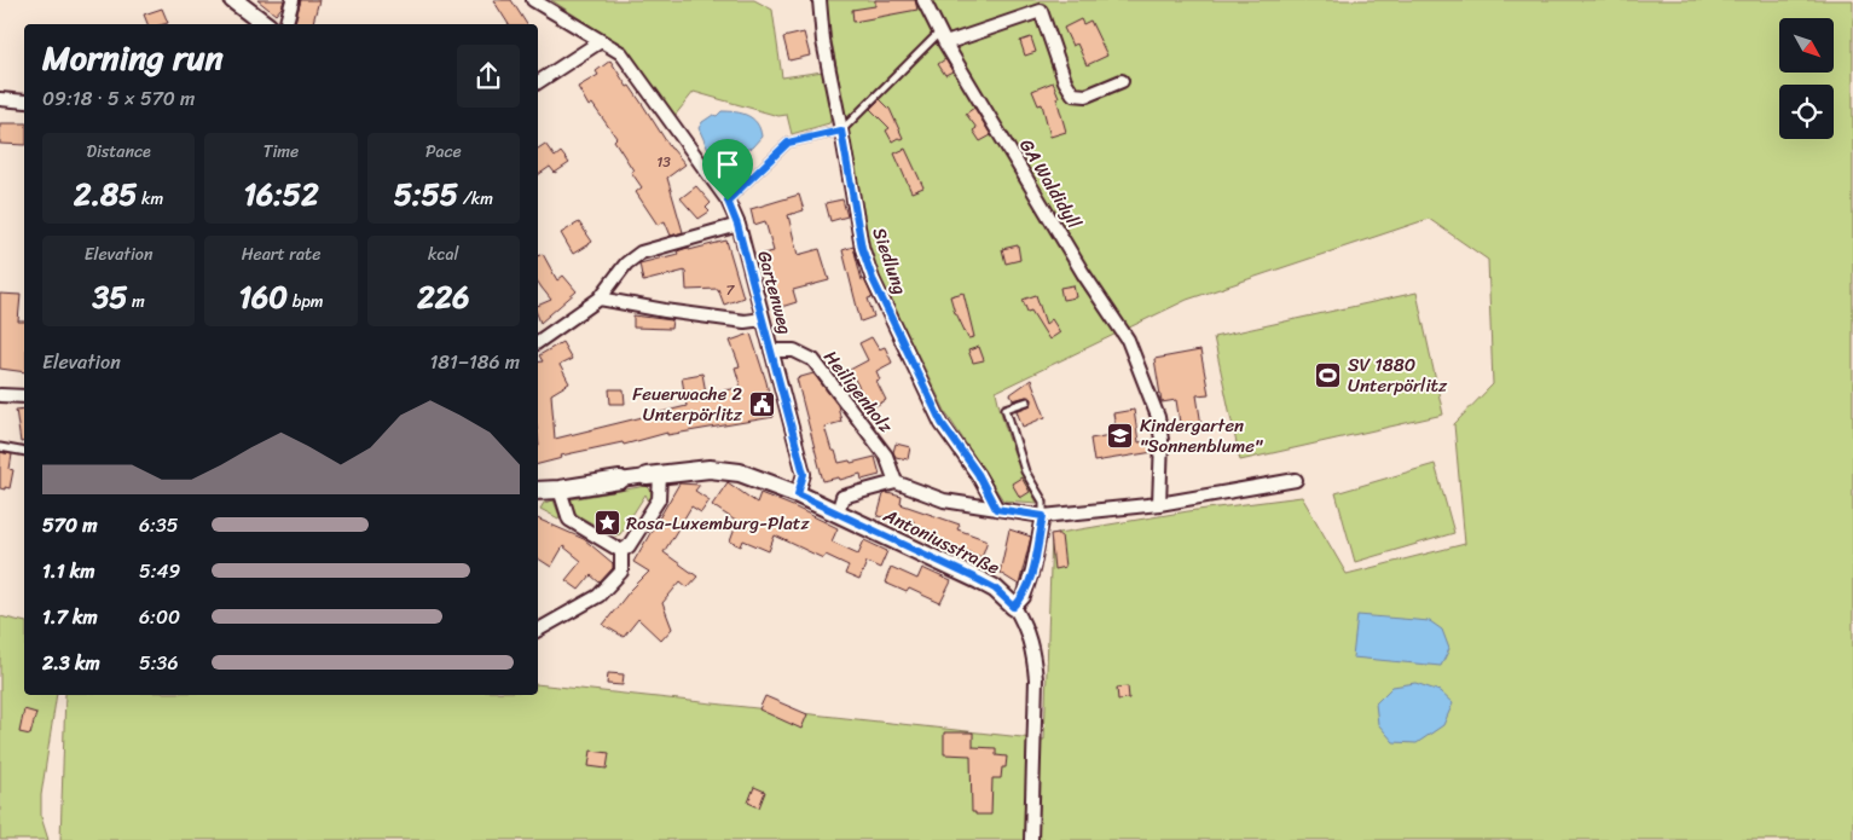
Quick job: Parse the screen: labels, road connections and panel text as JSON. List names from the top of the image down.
{
  "streets": {
    "street": [
      "GA Waldidyll",
      "Siedlung",
      "Gartenweg",
      "Heiligenholz",
      "Antoniusstraße"
    ]
  },
  "crossings": [
    ["Gartenweg", "Heiligenholz"],
    ["Gartenweg", "Antoniusstraße"]
  ],
  "places": {
    "sports": ["SV 1880 Unterpörlitz"],
    "public building": ["Feuerwache 2 Unterpörlitz"],
    "school or university": ["Kindergarten \"Sonnenblume\""],
    "place": ["Rosa-Luxemburg-Platz"]
  },
  "house_numbers": ["13", "7"],
  "north": "bottom right",
  "page": {
    "heading": ["Morning run", "09:18 · 5 × 570 m"],
    "stats": [
      ["Distance", "2.85 km"],
      ["Time", "16:52"],
      ["Pace", "5:55 /km"],
      ["Elevation", "35 m"],
      ["Heart rate", "160 bpm"],
      ["kcal", "226"]
    ],
    "chart": ["Elevation", "181–186 m"],
    "list": [
      {
        "name": "570 m",
        "note": "6:35"
      },
      {
        "name": "1.1 km",
        "note": "5:49"
      },
      {
        "name": "1.7 km",
        "note": "6:00"
      },
      {
        "name": "2.3 km",
        "note": "5:36"
      }
    ]
  }
}
